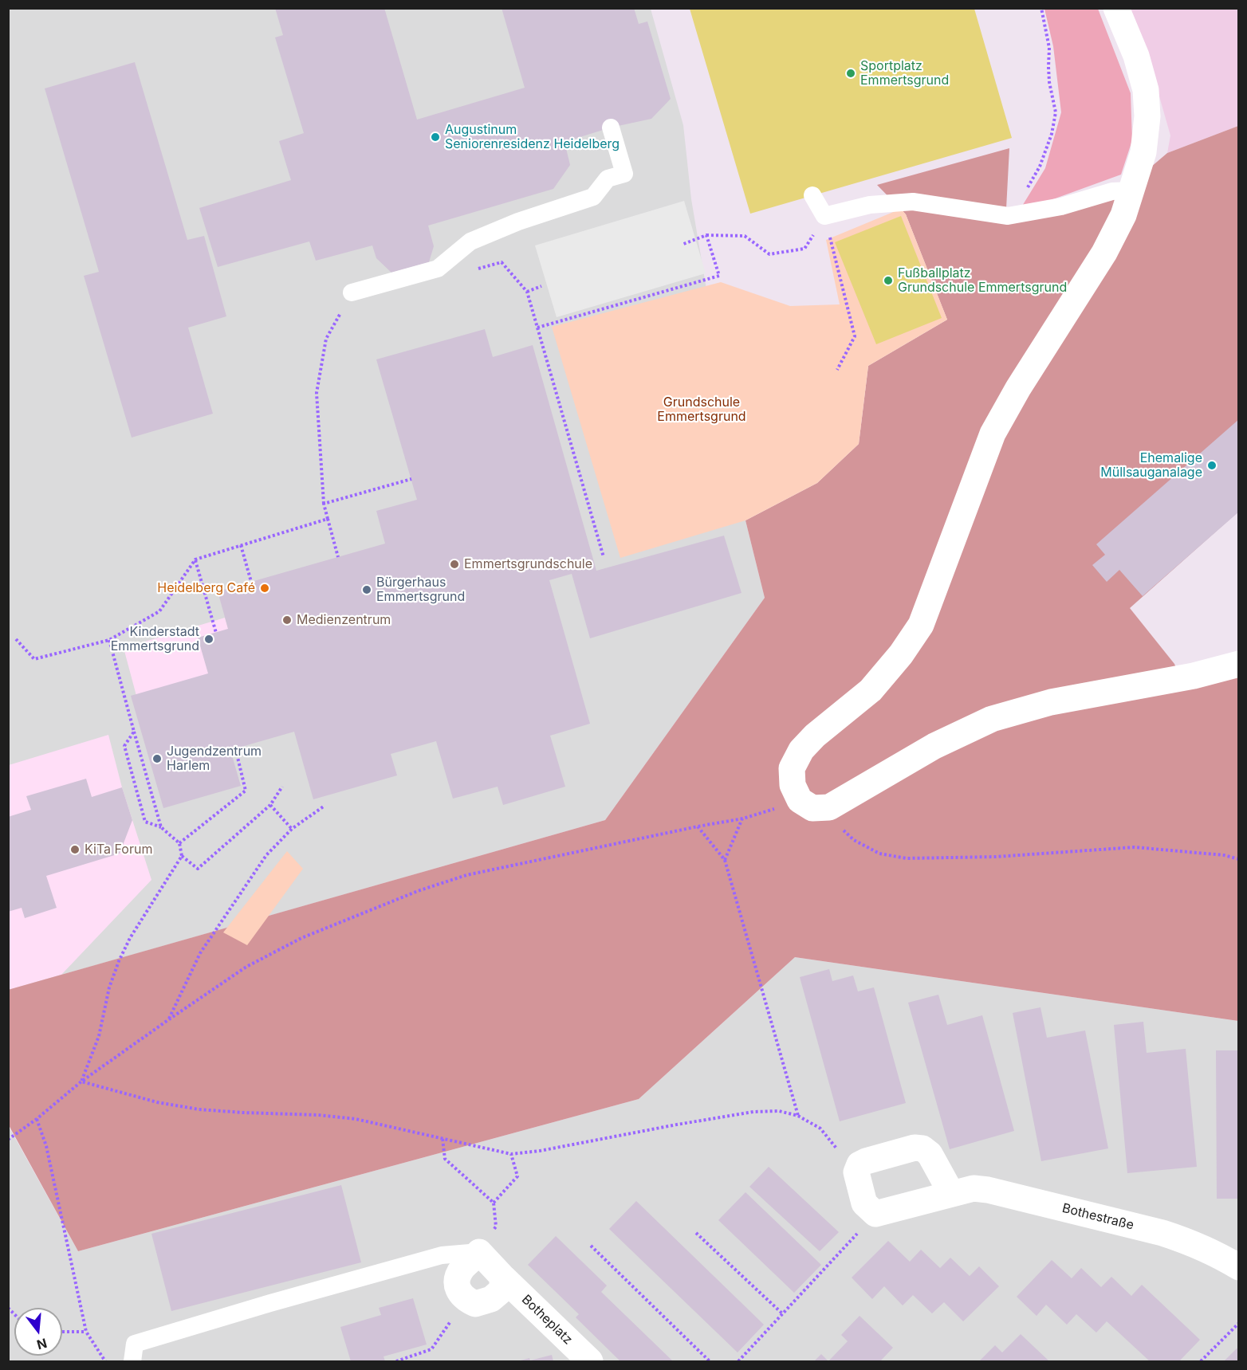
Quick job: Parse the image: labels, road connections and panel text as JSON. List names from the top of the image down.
{
  "streets": {
    "street": ["Bothestraße", "Botheplatz"]
  },
  "parks": ["Grundschule Emmertsgrund"],
  "places": [
    "Sportplatz Emmertsgrund",
    "Augustinum Seniorenresidenz Heidelberg",
    "Fußballplatz Grundschule Emmertsgrund",
    "Ehemalige Müllsauganalage",
    "Emmertsgrundschule",
    "Heidelberg Café",
    "Bürgerhaus Emmertsgrund",
    "Medienzentrum",
    "Kinderstadt Emmertsgrund",
    "Jugendzentrum Harlem",
    "KiTa Forum"
  ],
  "north": "bottom"
}
